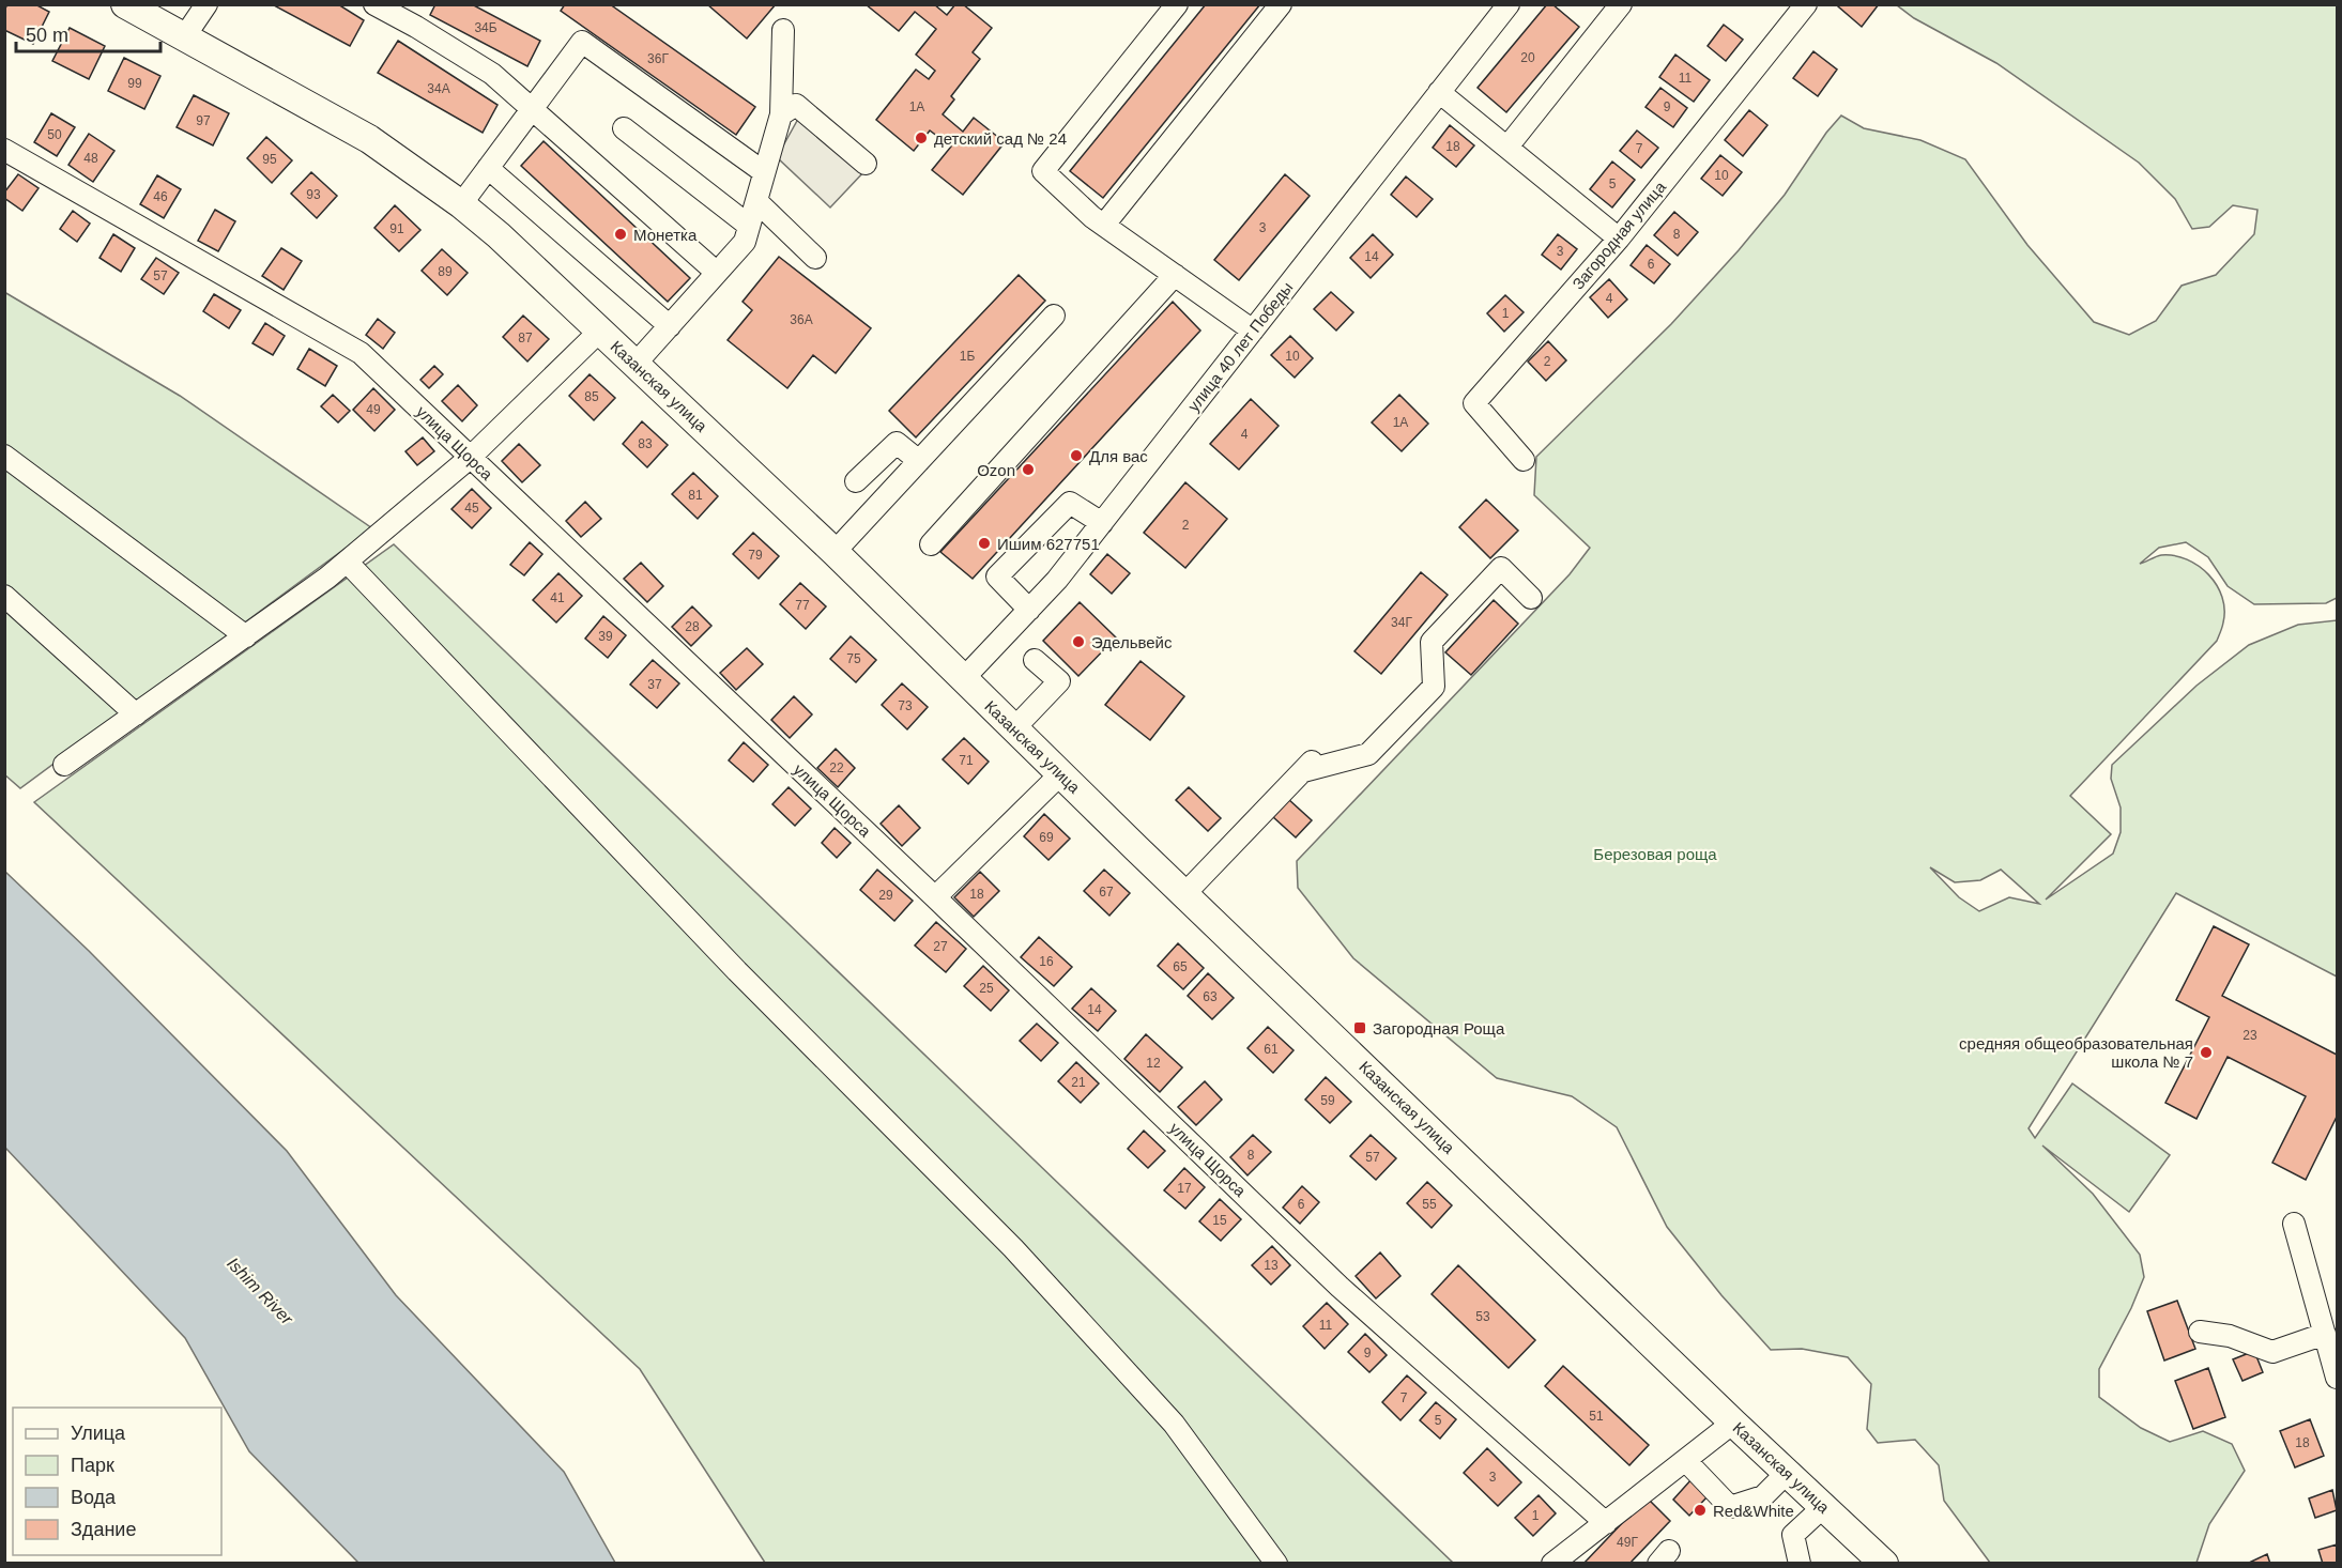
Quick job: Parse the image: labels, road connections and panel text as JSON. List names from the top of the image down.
{
  "streets": {
    "main road": ["Казанская улица"],
    "street": ["Загородная улица", "улица 40 лет Победы", "улица Щорса"]
  },
  "crossings": [
    ["улица 40 лет Победы", "Казанская улица"]
  ],
  "water": ["Ishim River"],
  "parks": ["Березовая роща"],
  "places": {
    "other": [
      "детский сад № 24",
      "Монетка",
      "Для вас",
      "Ozon",
      "Ишим 627751",
      "Эдельвейс",
      "средняя общеобразовательная школа № 7",
      "Red&White"
    ],
    "transit": ["Загородная Роща"]
  },
  "house_numbers": [
    "34Б",
    "20",
    "36Г",
    "11",
    "99",
    "34А",
    "1А",
    "9",
    "97",
    "50",
    "18",
    "7",
    "48",
    "95",
    "10",
    "5",
    "93",
    "46",
    "3",
    "91",
    "8",
    "3",
    "14",
    "6",
    "89",
    "57",
    "4",
    "1",
    "36А",
    "87",
    "1Б",
    "10",
    "2",
    "85",
    "49",
    "1А",
    "4",
    "83",
    "81",
    "45",
    "2",
    "79",
    "41",
    "77",
    "34Г",
    "28",
    "39",
    "75",
    "37",
    "73",
    "71",
    "22",
    "69",
    "67",
    "18",
    "29",
    "27",
    "16",
    "65",
    "25",
    "63",
    "14",
    "23",
    "61",
    "12",
    "21",
    "59",
    "8",
    "57",
    "17",
    "6",
    "55",
    "15",
    "13",
    "53",
    "11",
    "9",
    "7",
    "51",
    "5",
    "18",
    "3",
    "1",
    "49Г"
  ],
  "legend": [
    "Улица",
    "Парк",
    "Вода",
    "Здание"
  ],
  "scale_bar": "50 m"
}
